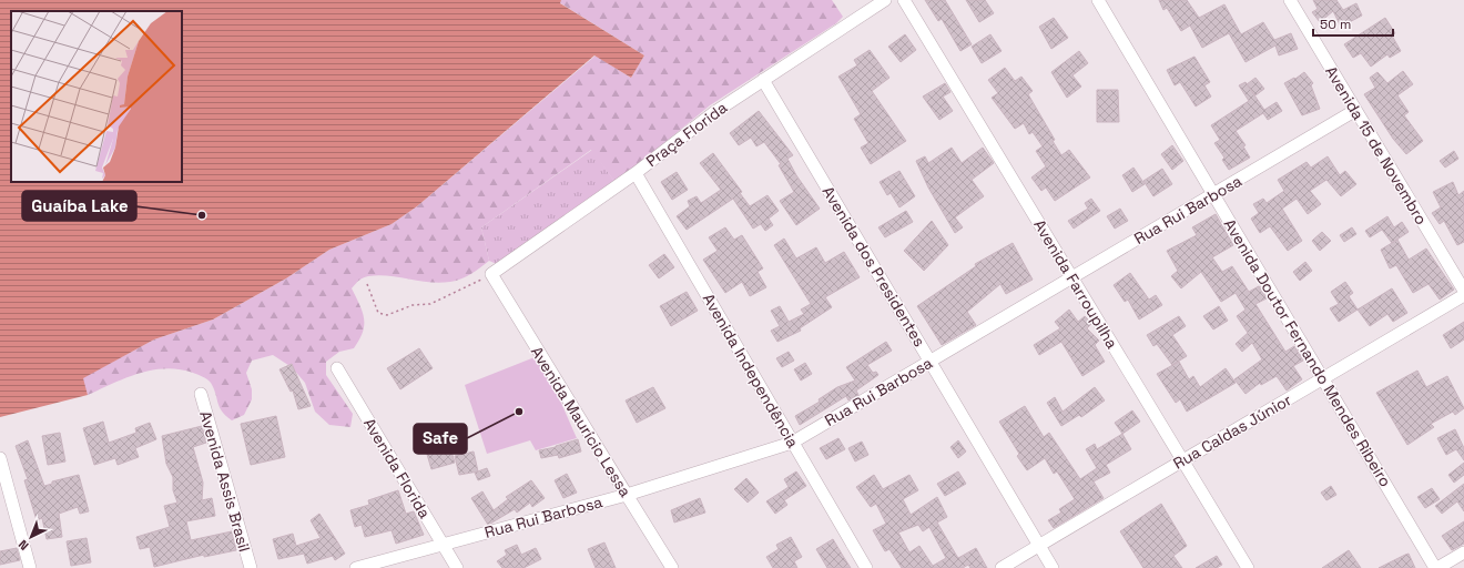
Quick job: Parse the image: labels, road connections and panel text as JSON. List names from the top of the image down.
{
  "streets": {
    "street": [
      "Praça Florida",
      "Avenida 15 de Novembro",
      "Rua Rui Barbosa",
      "Avenida dos Presidentes",
      "Avenida Farroupilha",
      "Avenida Doutor Fernando Mendes Ribeiro",
      "Avenida Independência",
      "Avenida Maurício Lessa",
      "Rua Caldas Júnior",
      "Avenida Florida",
      "Avenida Assis Brasil"
    ]
  },
  "crossings": [
    ["Praça Florida", "Avenida dos Presidentes"],
    ["Praça Florida", "Avenida Independência"],
    ["Praça Florida", "Avenida Maurício Lessa"],
    ["Avenida 15 de Novembro", "Rua Rui Barbosa"],
    ["Rua Rui Barbosa", "Avenida dos Presidentes"],
    ["Rua Rui Barbosa", "Avenida Farroupilha"],
    ["Rua Rui Barbosa", "Avenida Doutor Fernando Mendes Ribeiro"],
    ["Rua Rui Barbosa", "Avenida Independência"],
    ["Rua Rui Barbosa", "Avenida Maurício Lessa"],
    ["Rua Rui Barbosa", "Avenida Florida"],
    ["Avenida dos Presidentes", "Rua Caldas Júnior"],
    ["Avenida Farroupilha", "Rua Caldas Júnior"],
    ["Avenida Doutor Fernando Mendes Ribeiro", "Rua Caldas Júnior"]
  ],
  "places": ["Guaíba Lake", "Safe"],
  "scale_bar": "50 m",
  "north": "bottom left"
}
